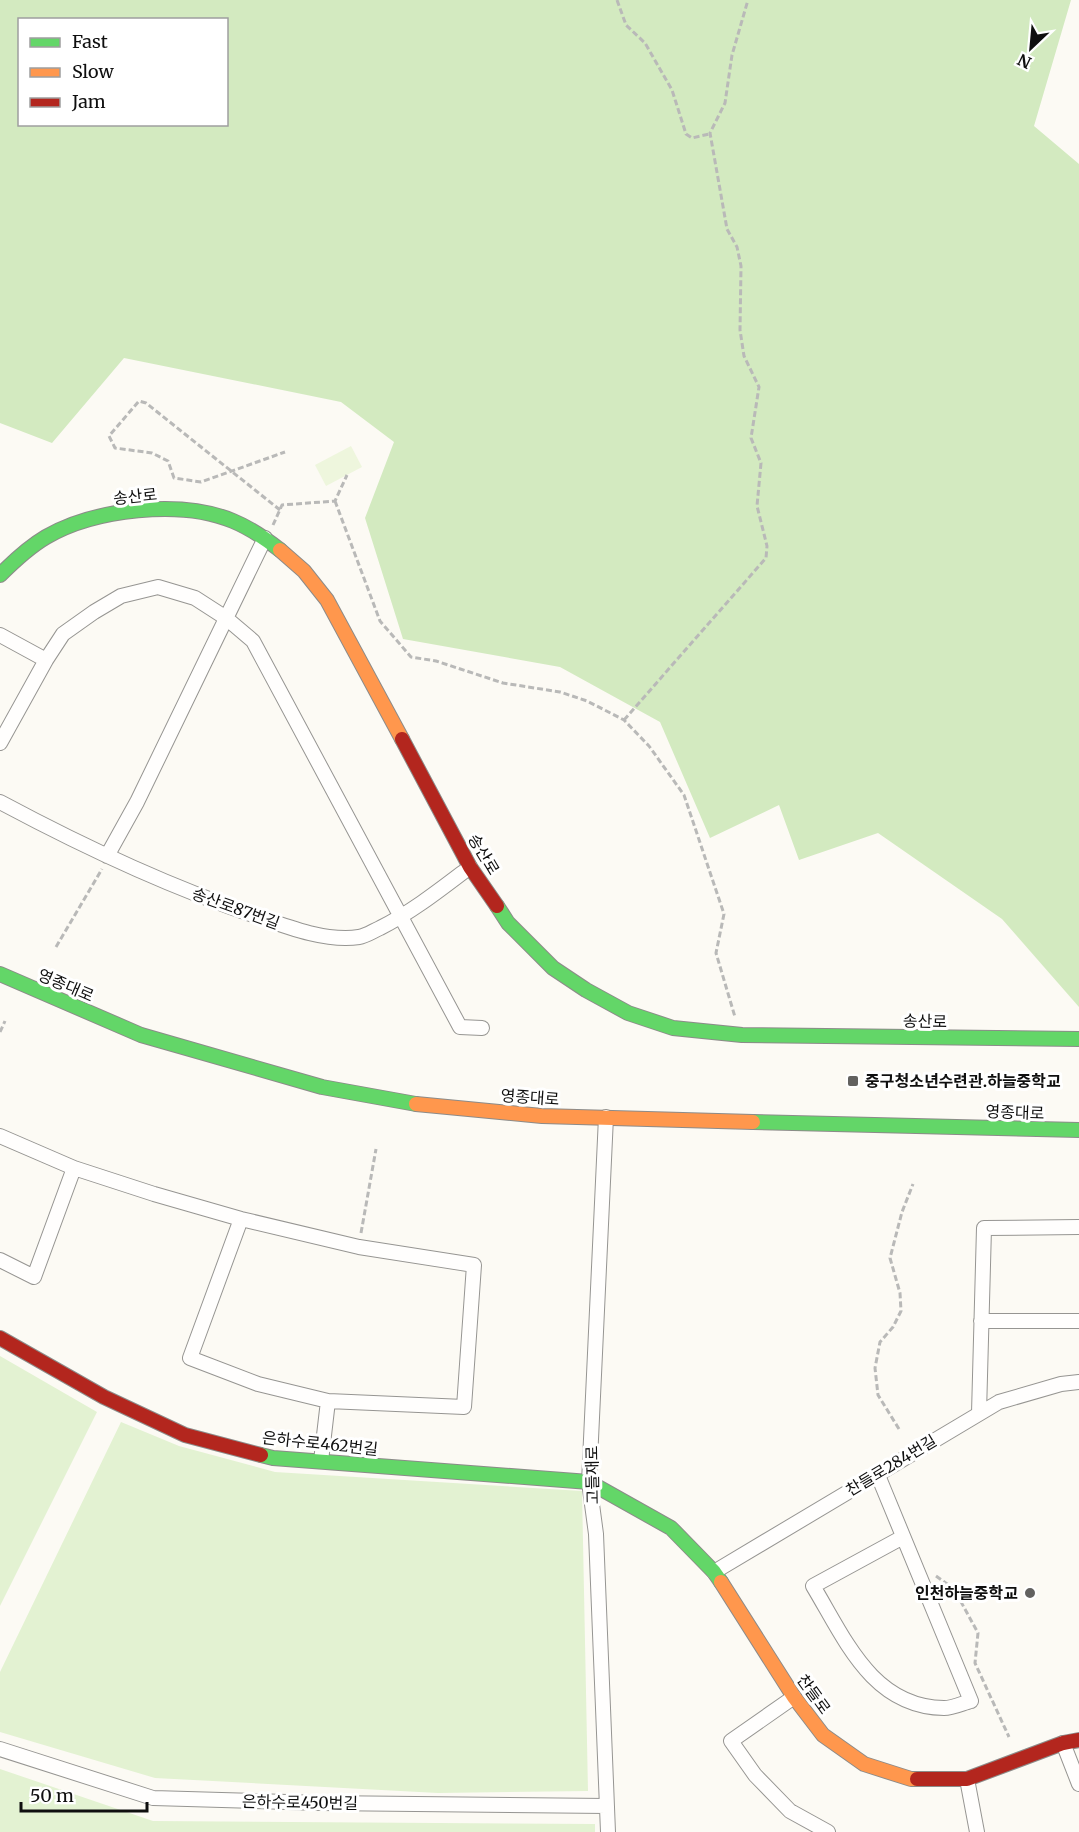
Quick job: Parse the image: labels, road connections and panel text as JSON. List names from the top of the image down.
{
  "streets": {
    "street": [
      "송산로",
      "송산로87번길",
      "영종대로",
      "은하수로462번길",
      "찬들로284번길",
      "고들재로",
      "찬들로",
      "은하수로450번길"
    ]
  },
  "crossings": [
    ["송산로", "송산로87번길"],
    ["영종대로", "고들재로"],
    ["은하수로462번길", "고들재로"],
    ["은하수로462번길", "찬들로"],
    ["찬들로284번길", "찬들로"],
    ["고들재로", "찬들로"],
    ["고들재로", "은하수로450번길"]
  ],
  "places": {
    "transit": ["중구청소년수련관.하늘중학교"],
    "other": ["인천하늘중학교"]
  },
  "legend": ["Fast", "Slow", "Jam"],
  "scale_bar": "50 m",
  "north": "bottom left"
}
